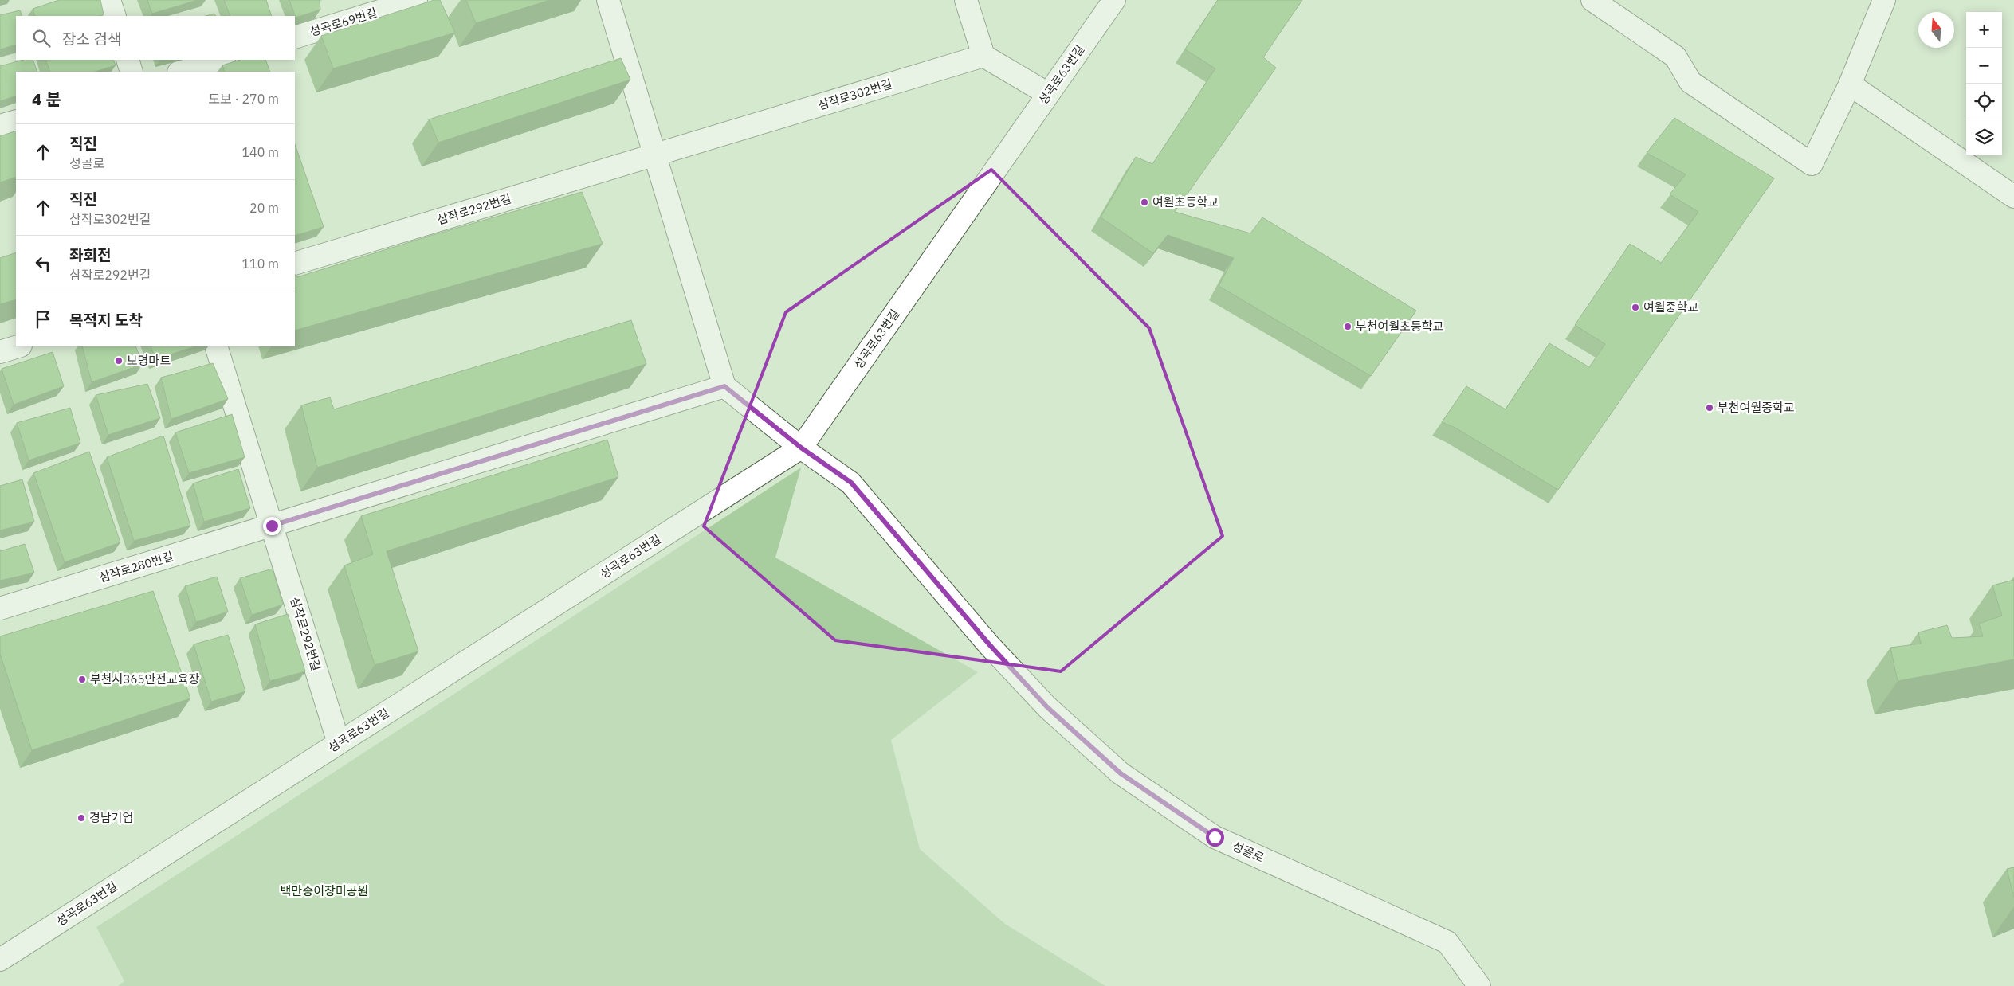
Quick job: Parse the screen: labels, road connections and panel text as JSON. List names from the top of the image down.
{
  "streets": {
    "street": [
      "성곡로69번길",
      "성곡로63번길",
      "삼작로302번길",
      "삼작로292번길",
      "삼작로280번길",
      "성골로"
    ]
  },
  "crossings": [
    ["성곡로63번길", "삼작로292번길"],
    ["성곡로63번길", "성골로"],
    ["삼작로302번길", "삼작로292번길"],
    ["삼작로292번길", "삼작로280번길"]
  ],
  "parks": ["백만송이장미공원"],
  "places": [
    "여월초등학교",
    "여월중학교",
    "부천여월초등학교",
    "보명마트",
    "부천여월중학교",
    "부천시365안전교육장",
    "경남기업"
  ],
  "north": "top",
  "page": {
    "map_buttons": ["+", "−"],
    "search": "장소 검색",
    "heading": ["4 분", "도보 · 270 m"],
    "list": [
      ["직진", "성골로", "140 m"],
      ["직진", "삼작로302번길", "20 m"],
      ["좌회전", "삼작로292번길", "110 m"],
      "목적지 도착"
    ]
  }
}
